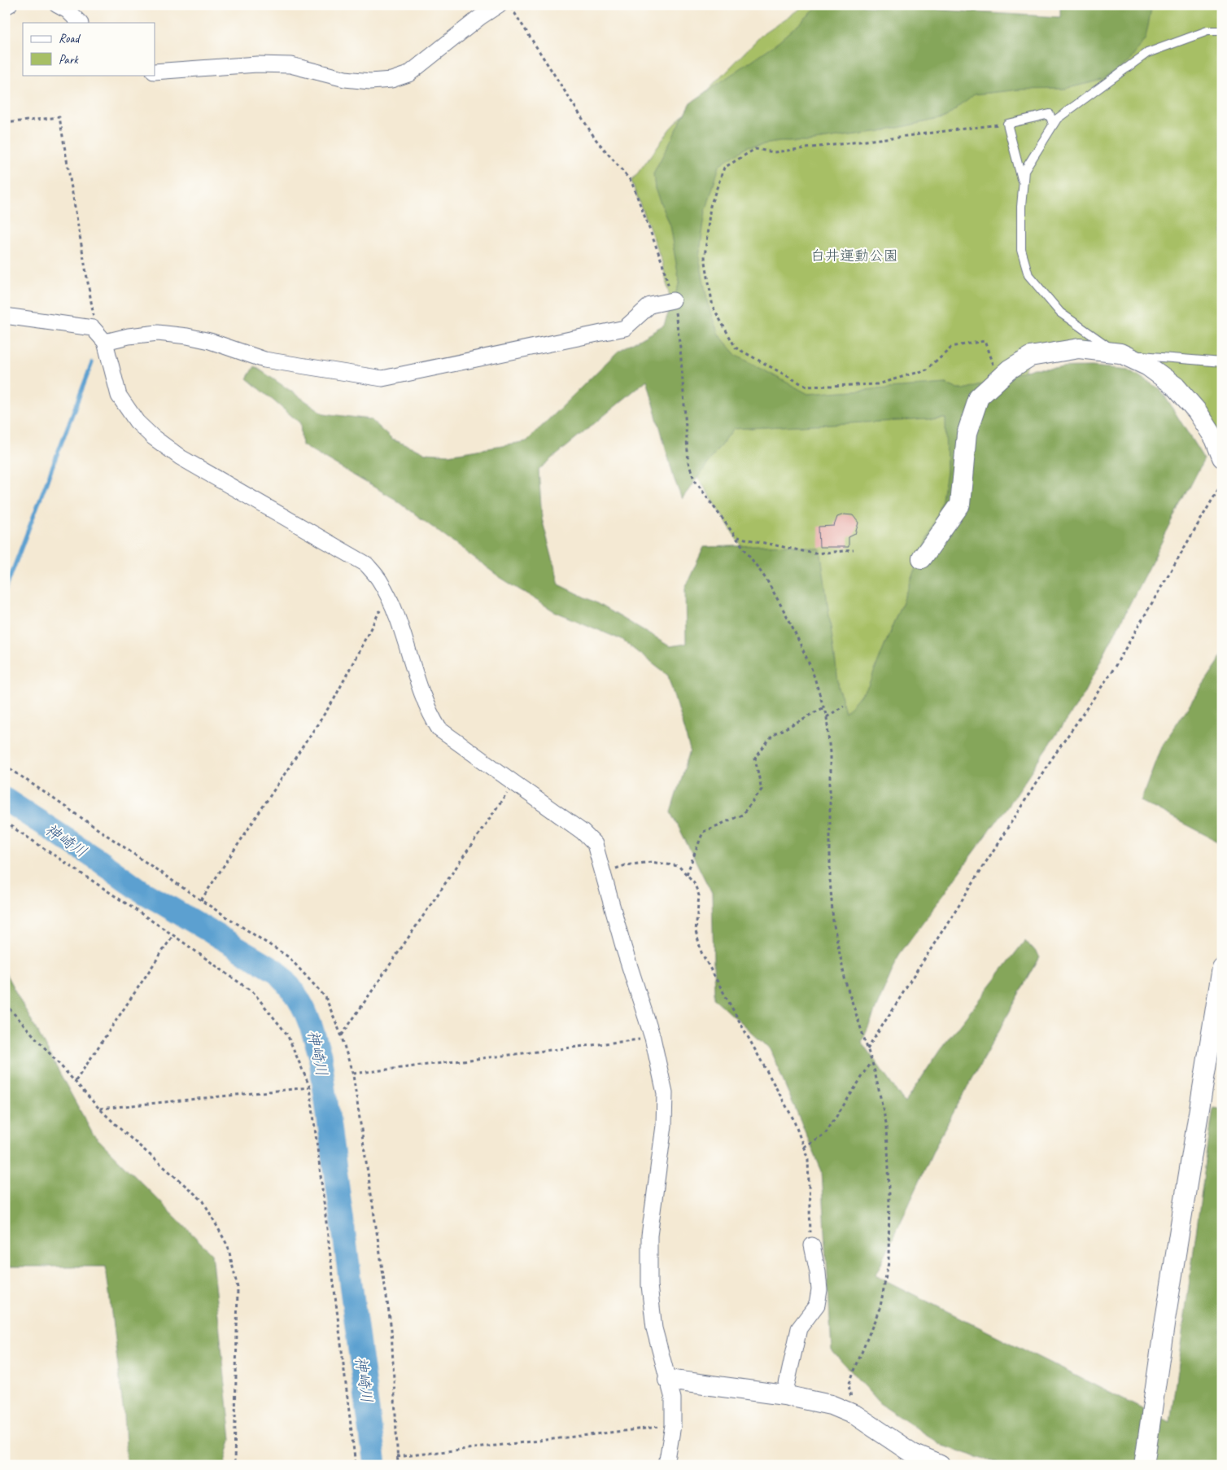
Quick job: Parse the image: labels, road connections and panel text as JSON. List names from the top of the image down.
{
  "water": ["神崎川"],
  "parks": ["白井運動公園"],
  "legend": ["Road", "Park"]
}
